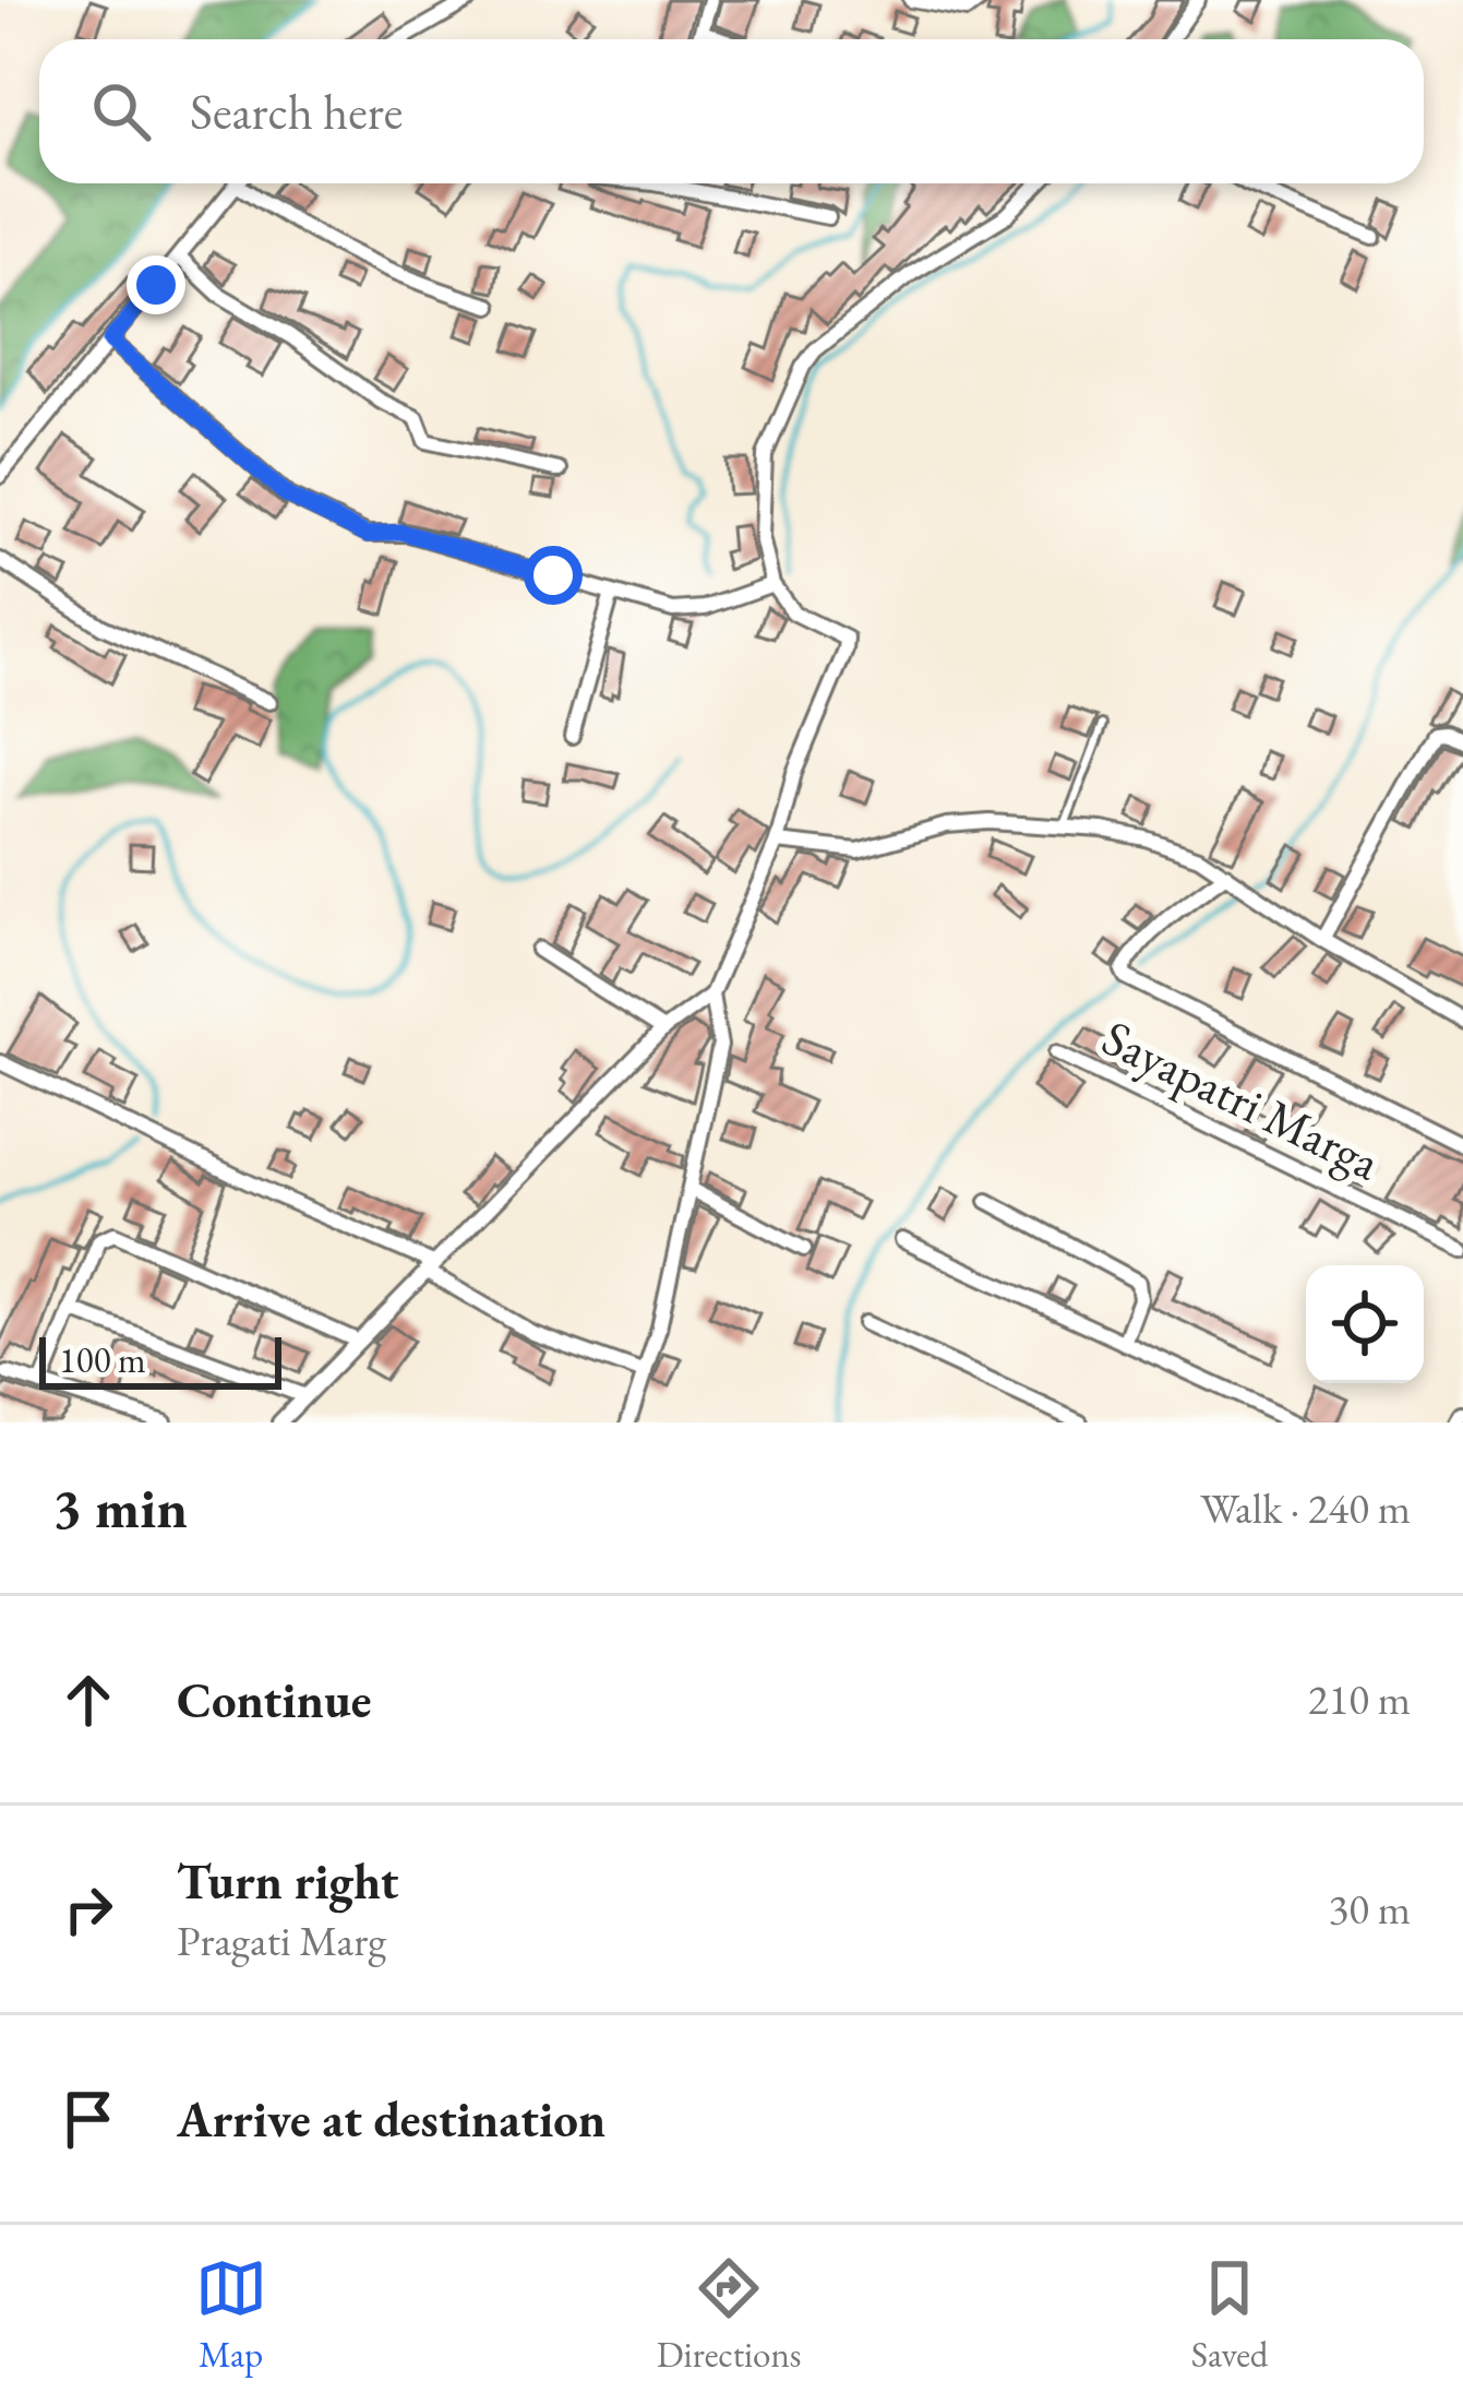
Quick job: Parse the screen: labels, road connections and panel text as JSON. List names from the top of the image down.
{
  "streets": {
    "street": ["Sayapatri Marga"]
  },
  "scale_bar": "100 m",
  "page": {
    "search": "Search here",
    "scale": "100 m",
    "heading": ["3 min", "Walk · 240 m"],
    "list": [
      ["Continue", "210 m"],
      ["Turn right", "Pragati Marg", "30 m"],
      "Arrive at destination"
    ],
    "nav": ["Map", "Directions", "Saved"]
  }
}
